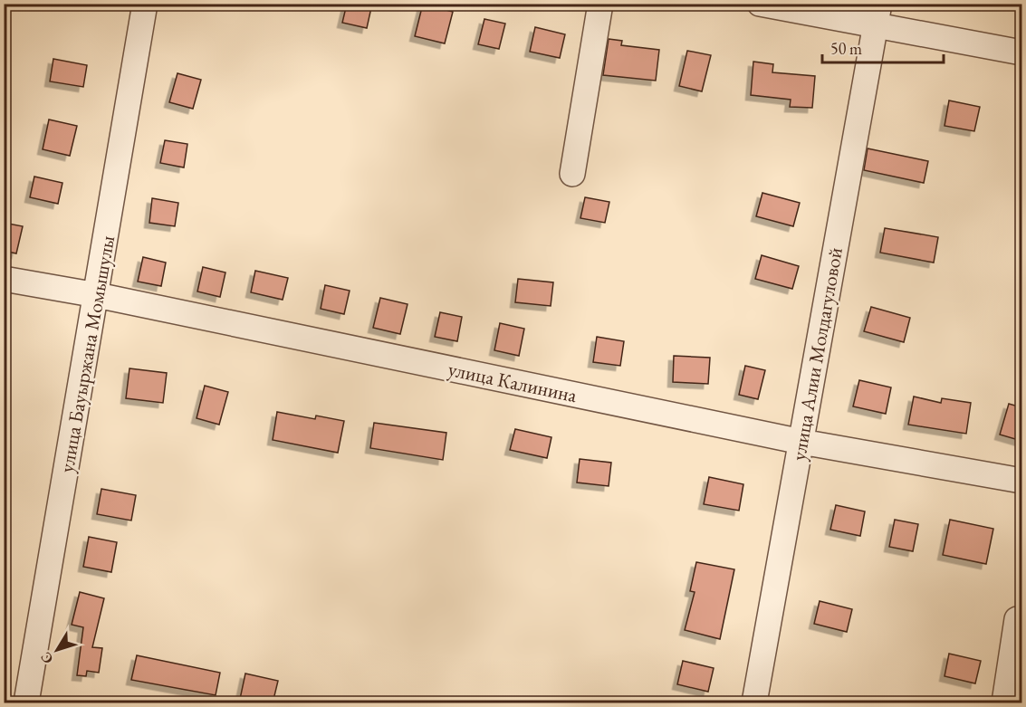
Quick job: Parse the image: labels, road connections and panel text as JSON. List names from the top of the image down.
{
  "streets": {
    "street": ["улица Бауыржана Момышулы", "улица Алии Молдагуловой", "улица Калинина"]
  },
  "crossings": [
    ["улица Бауыржана Момышулы", "улица Калинина"],
    ["улица Алии Молдагуловой", "улица Калинина"]
  ],
  "scale_bar": "50 m",
  "north": "bottom left"
}
